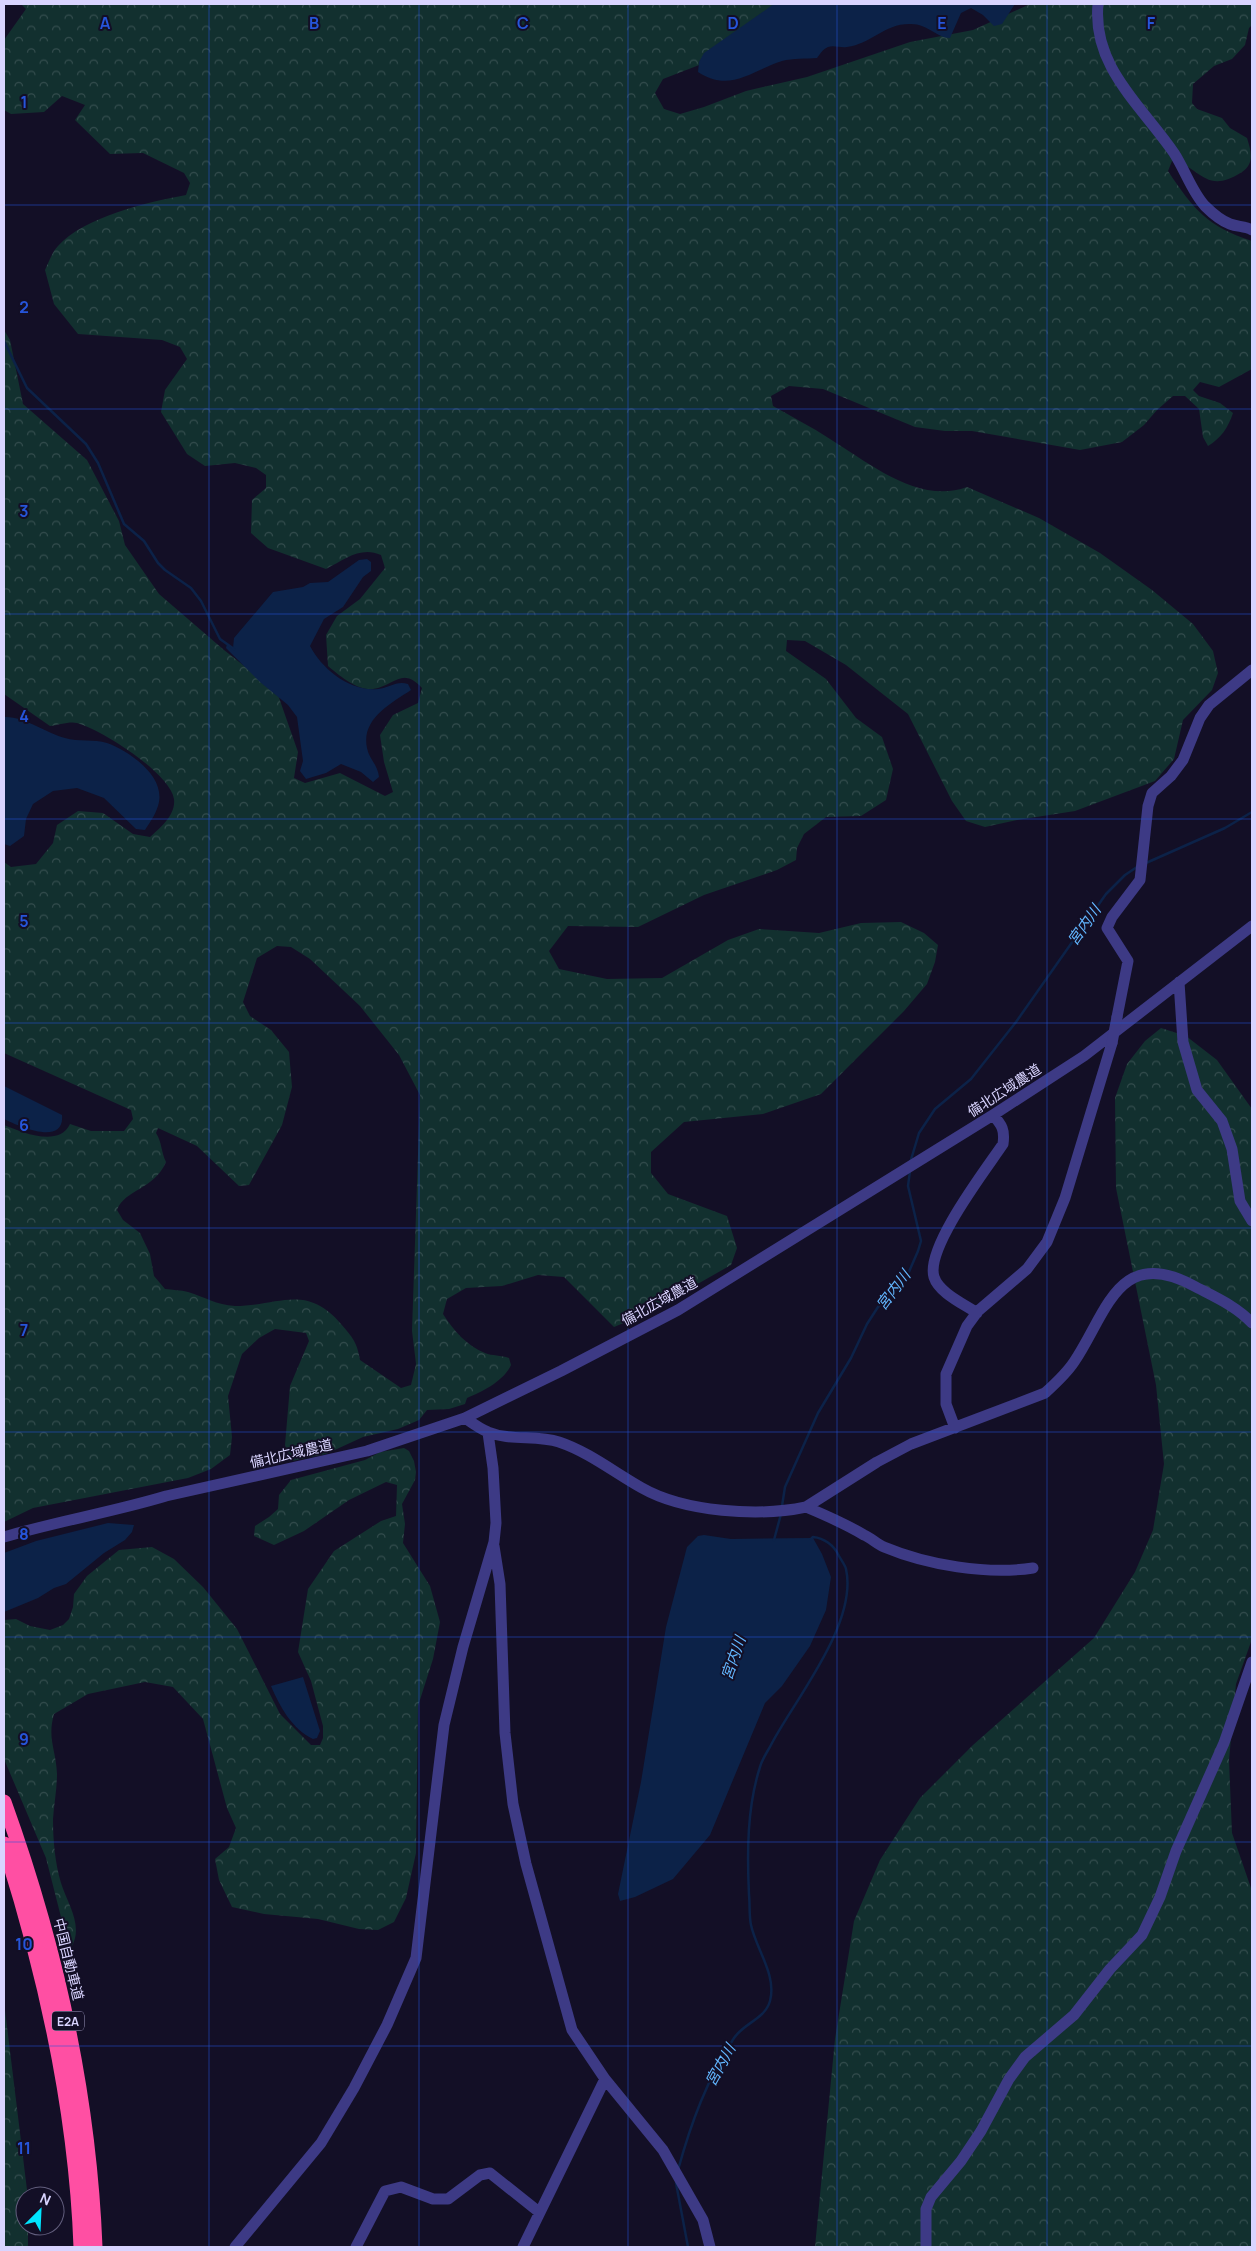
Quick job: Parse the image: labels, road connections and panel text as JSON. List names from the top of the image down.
{
  "streets": {
    "highway": ["中国自動車道", "E2A"],
    "street": ["備北広域農道"]
  },
  "water": ["宮内川"],
  "north": "top right",
  "grid": {
    "columns": [
      "A",
      "B",
      "C",
      "D",
      "E",
      "F"
    ],
    "rows": [
      "1",
      "2",
      "3",
      "4",
      "5",
      "6",
      "7",
      "8",
      "9",
      "10",
      "11"
    ]
  }
}
